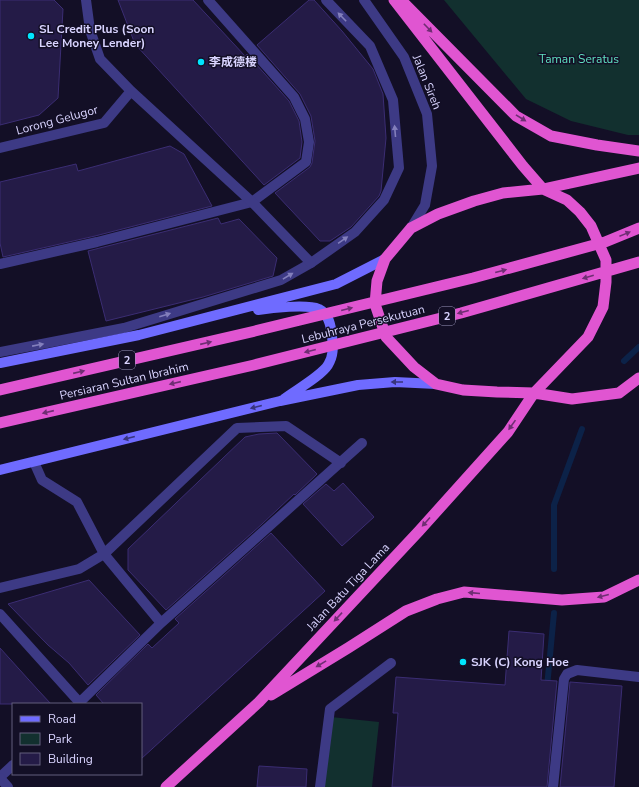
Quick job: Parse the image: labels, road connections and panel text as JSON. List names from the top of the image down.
{
  "streets": {
    "highway": [
      "Jalan Sireh",
      "2",
      "Lebuhraya Persekutuan",
      "Persiaran Sultan Ibrahim",
      "Jalan Batu Tiga Lama"
    ],
    "street": ["Lorong Gelugor"]
  },
  "crossings": [
    ["Jalan Sireh", "Jalan Batu Tiga Lama"],
    ["Lebuhraya Persekutuan", "Persiaran Sultan Ibrahim"]
  ],
  "one_way": ["Jalan Batu Tiga Lama"],
  "parks": ["Taman Seratus"],
  "places": ["SL Credit Plus (Soon Lee Money Lender)", "李成德楼", "SJK (C) Kong Hoe"],
  "legend": ["Road", "Park", "Building"]
}
